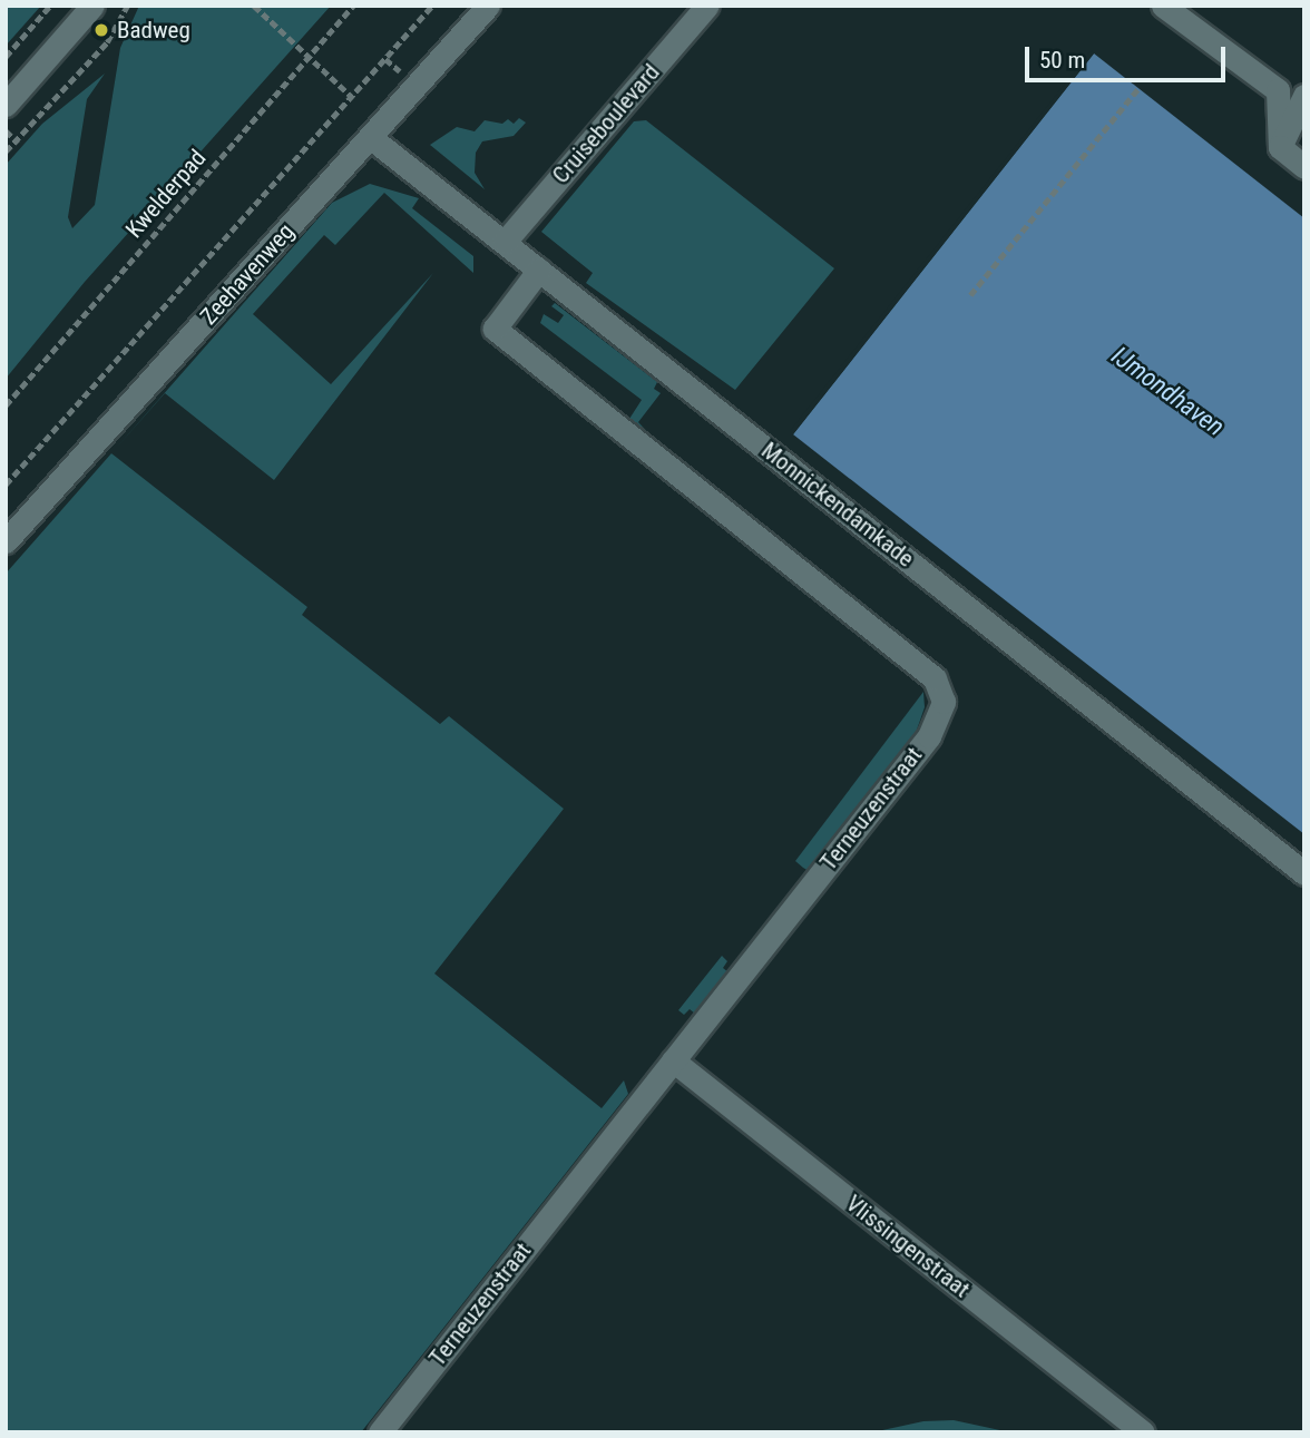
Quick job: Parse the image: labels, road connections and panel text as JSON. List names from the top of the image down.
{
  "streets": {
    "street": [
      "Cruiseboulevard",
      "Zeehavenweg",
      "Monnickendamkade",
      "Terneuzenstraat",
      "Vlissingenstraat"
    ],
    "path": ["Kwelderpad"]
  },
  "crossings": [
    ["Cruiseboulevard", "Monnickendamkade"],
    ["Zeehavenweg", "Monnickendamkade"],
    ["Monnickendamkade", "Terneuzenstraat"],
    ["Terneuzenstraat", "Vlissingenstraat"]
  ],
  "water": ["IJmondhaven"],
  "places": ["Badweg"],
  "scale_bar": "50 m"
}
